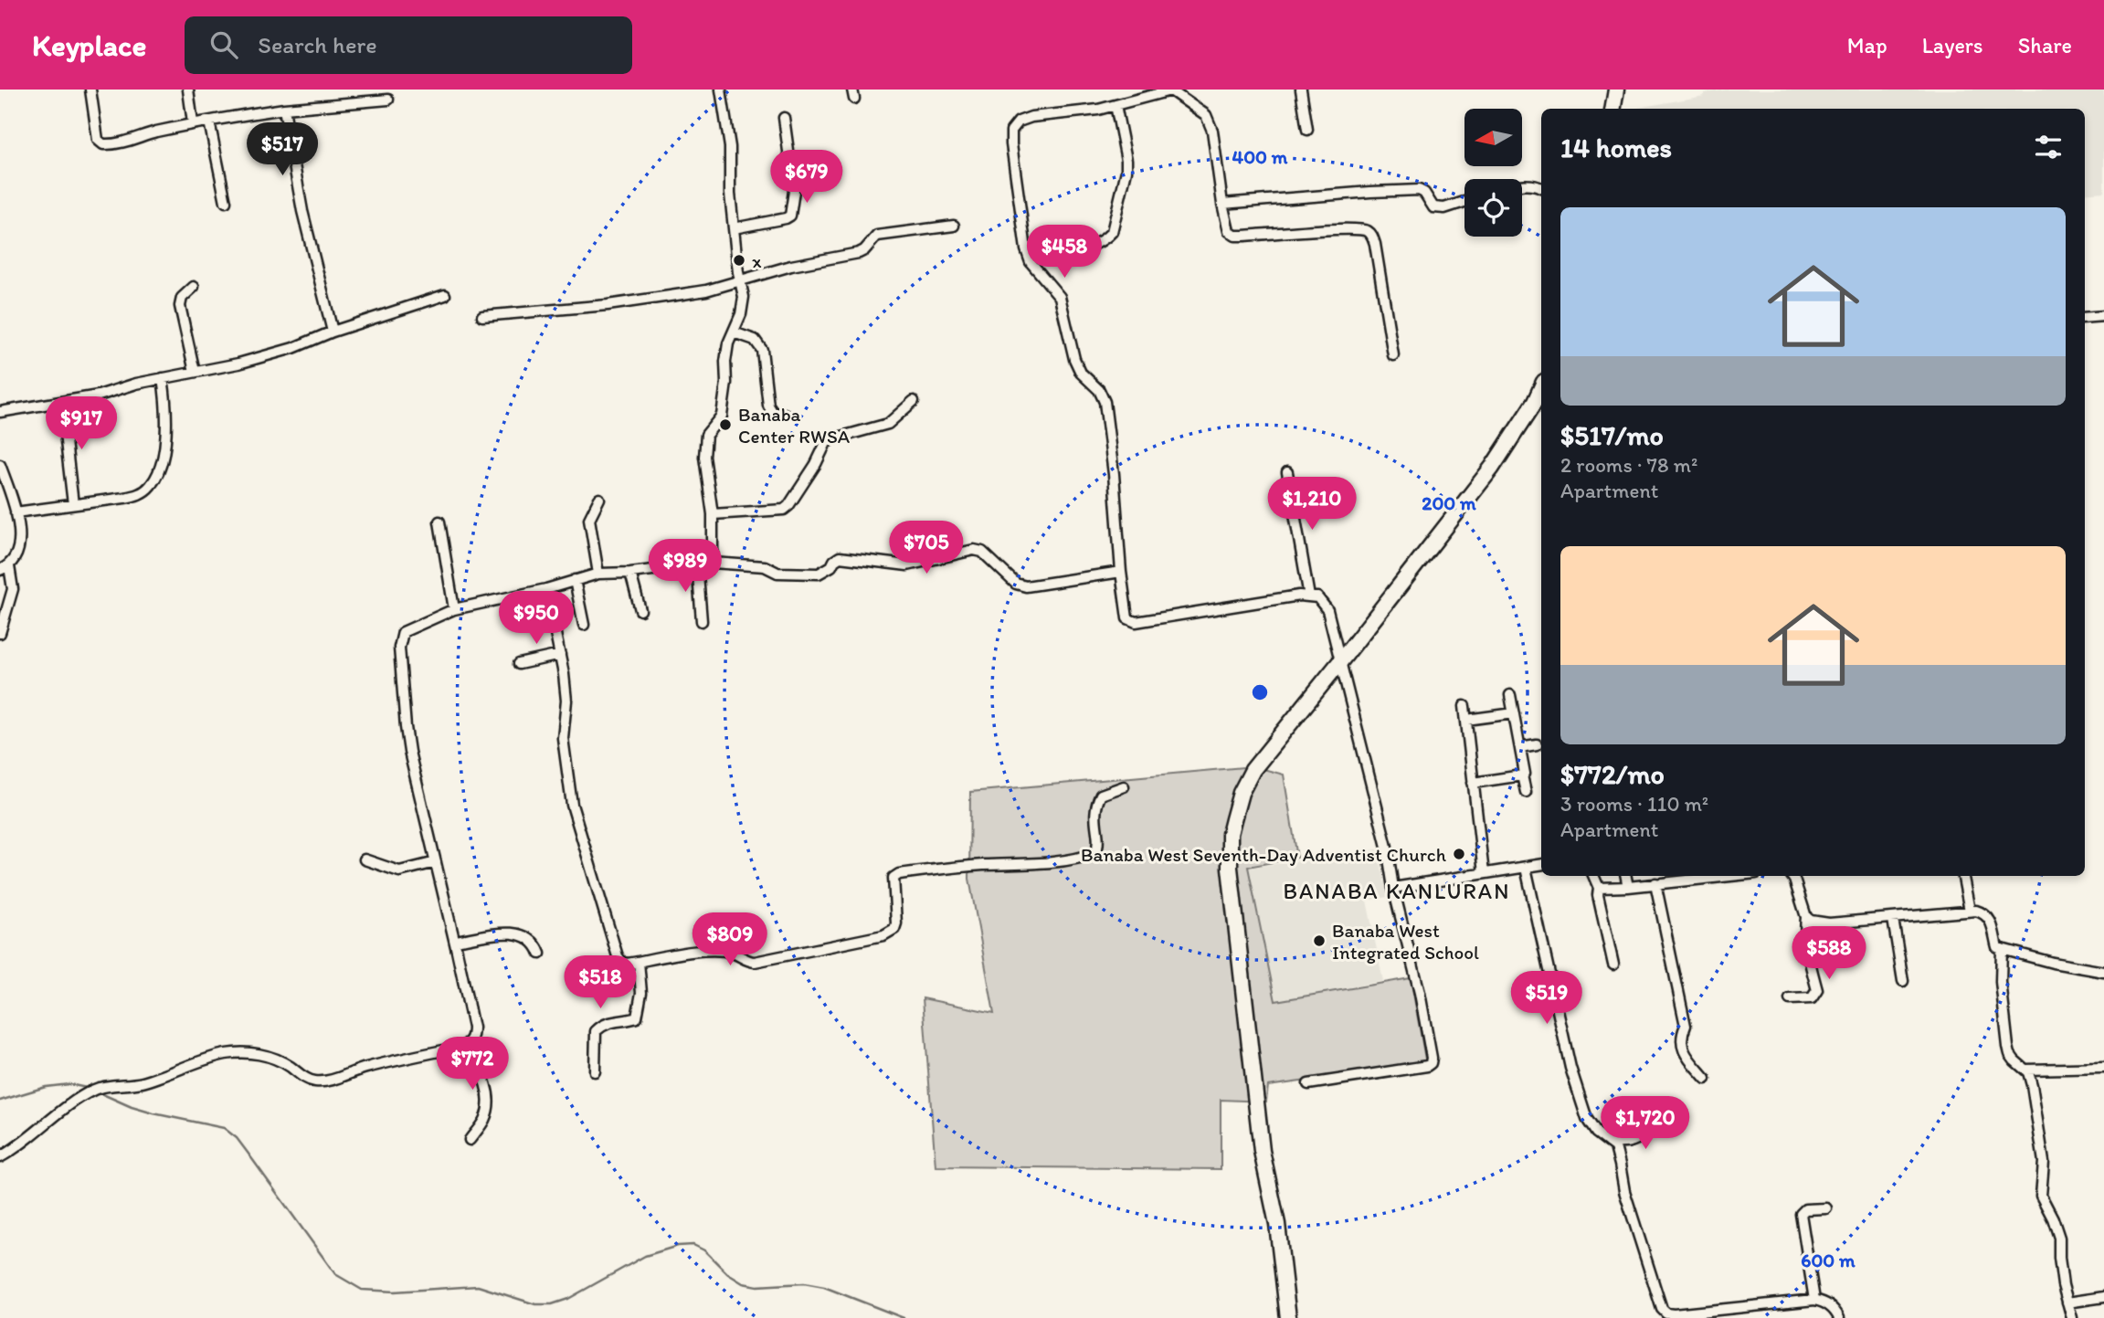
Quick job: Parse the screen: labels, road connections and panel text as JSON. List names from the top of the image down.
{
  "districts": ["BANABA KANLURAN"],
  "places": [
    "x",
    "Banaba Center RWSA",
    "Banaba West Seventh-Day Adventist Church",
    "Banaba West Integrated School"
  ],
  "north": "left",
  "page": {
    "header": "Keyplace",
    "search": "Search here",
    "nav": ["Map", "Layers", "Share"],
    "heading": "14 homes",
    "price": [
      "$517",
      "$679",
      "$458",
      "$917",
      "$1,210",
      "$705",
      "$989",
      "$950",
      "$809",
      "$588",
      "$518",
      "$519",
      "$772",
      "$1,720"
    ],
    "list": [
      {
        "name": "$517/mo",
        "note": "2 rooms · 78 m² · Apartment"
      },
      {
        "name": "$772/mo",
        "note": "3 rooms · 110 m² · Apartment"
      }
    ]
  },
  "rings": ["400 m", "200 m", "600 m"]
}
